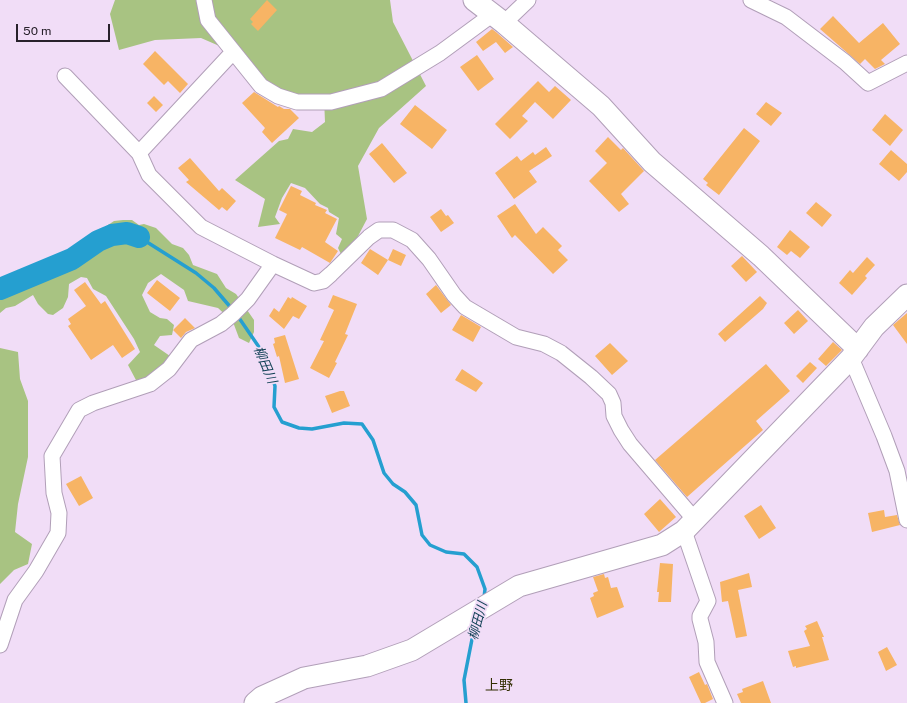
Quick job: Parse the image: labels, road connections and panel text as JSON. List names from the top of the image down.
{
  "districts": ["上野"],
  "water": ["柳田川"],
  "scale_bar": "50 m"
}
